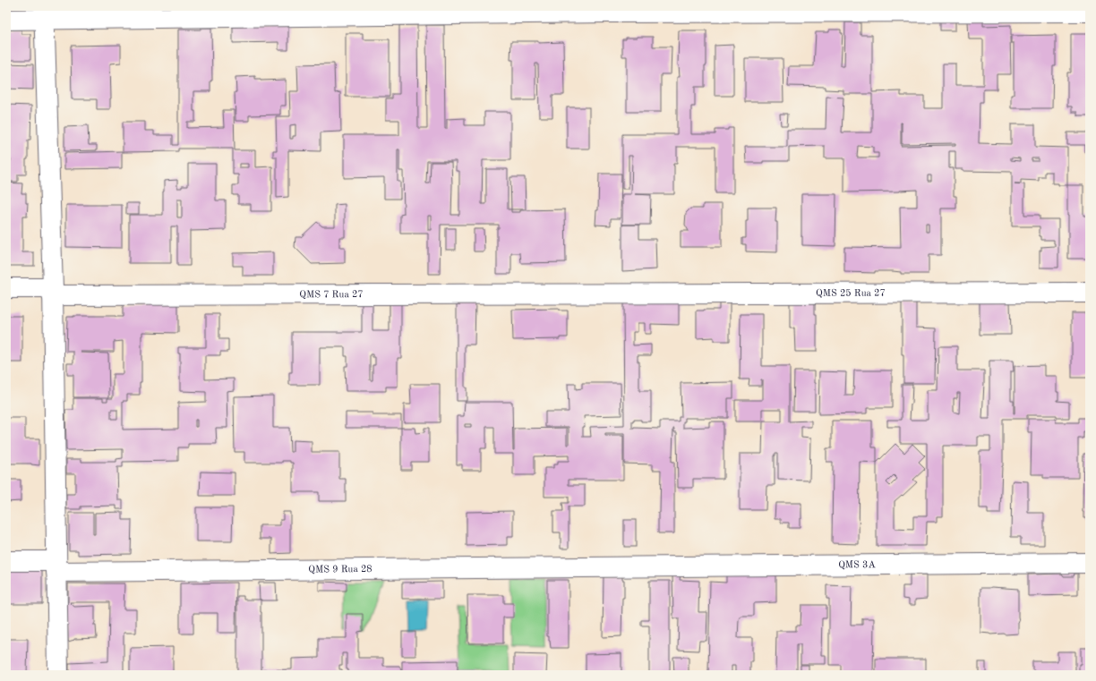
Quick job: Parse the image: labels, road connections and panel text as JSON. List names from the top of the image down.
{
  "streets": {
    "street": [
      "QMS 25 Rua 27",
      "QMS 7 Rua 27",
      "QMS 3A",
      "QMS 9 Rua 28"
    ]
  },
  "crossings": [
    ["QMS 25 Rua 27", "QMS 7 Rua 27"],
    ["QMS 3A", "QMS 9 Rua 28"]
  ]
}
